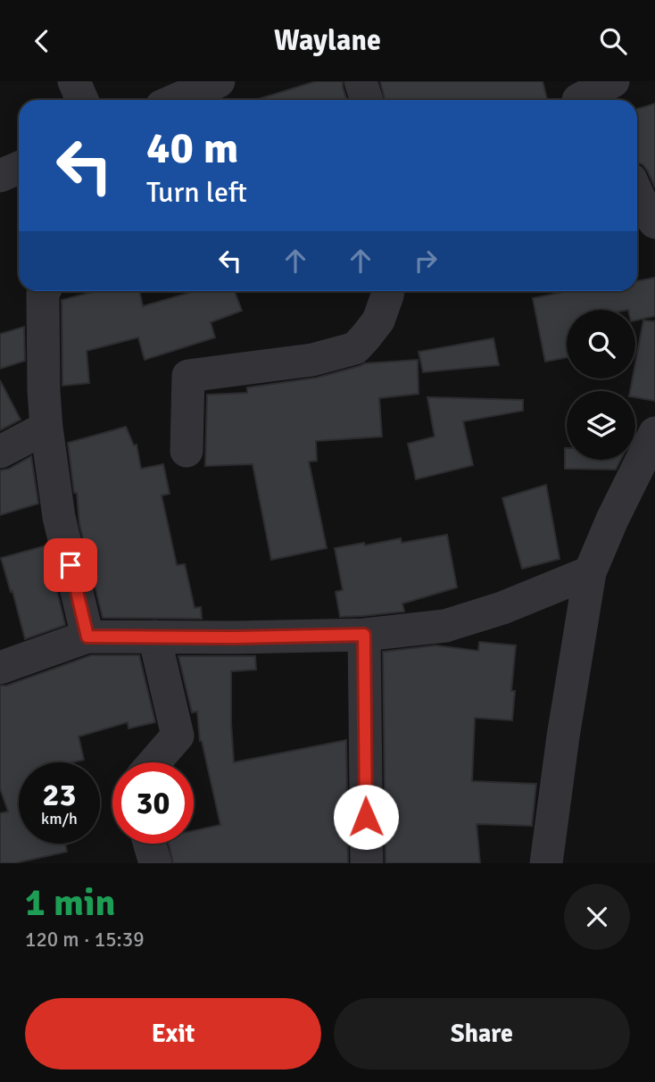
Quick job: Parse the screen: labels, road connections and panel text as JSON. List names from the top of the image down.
{
  "page": {
    "header": "Waylane",
    "turn": ["40 m", "Turn left"],
    "speed": "23 km/h",
    "limit": "30",
    "heading": ["1 min", "120 m · 15:39"],
    "buttons": ["Exit", "Share"]
  }
}
